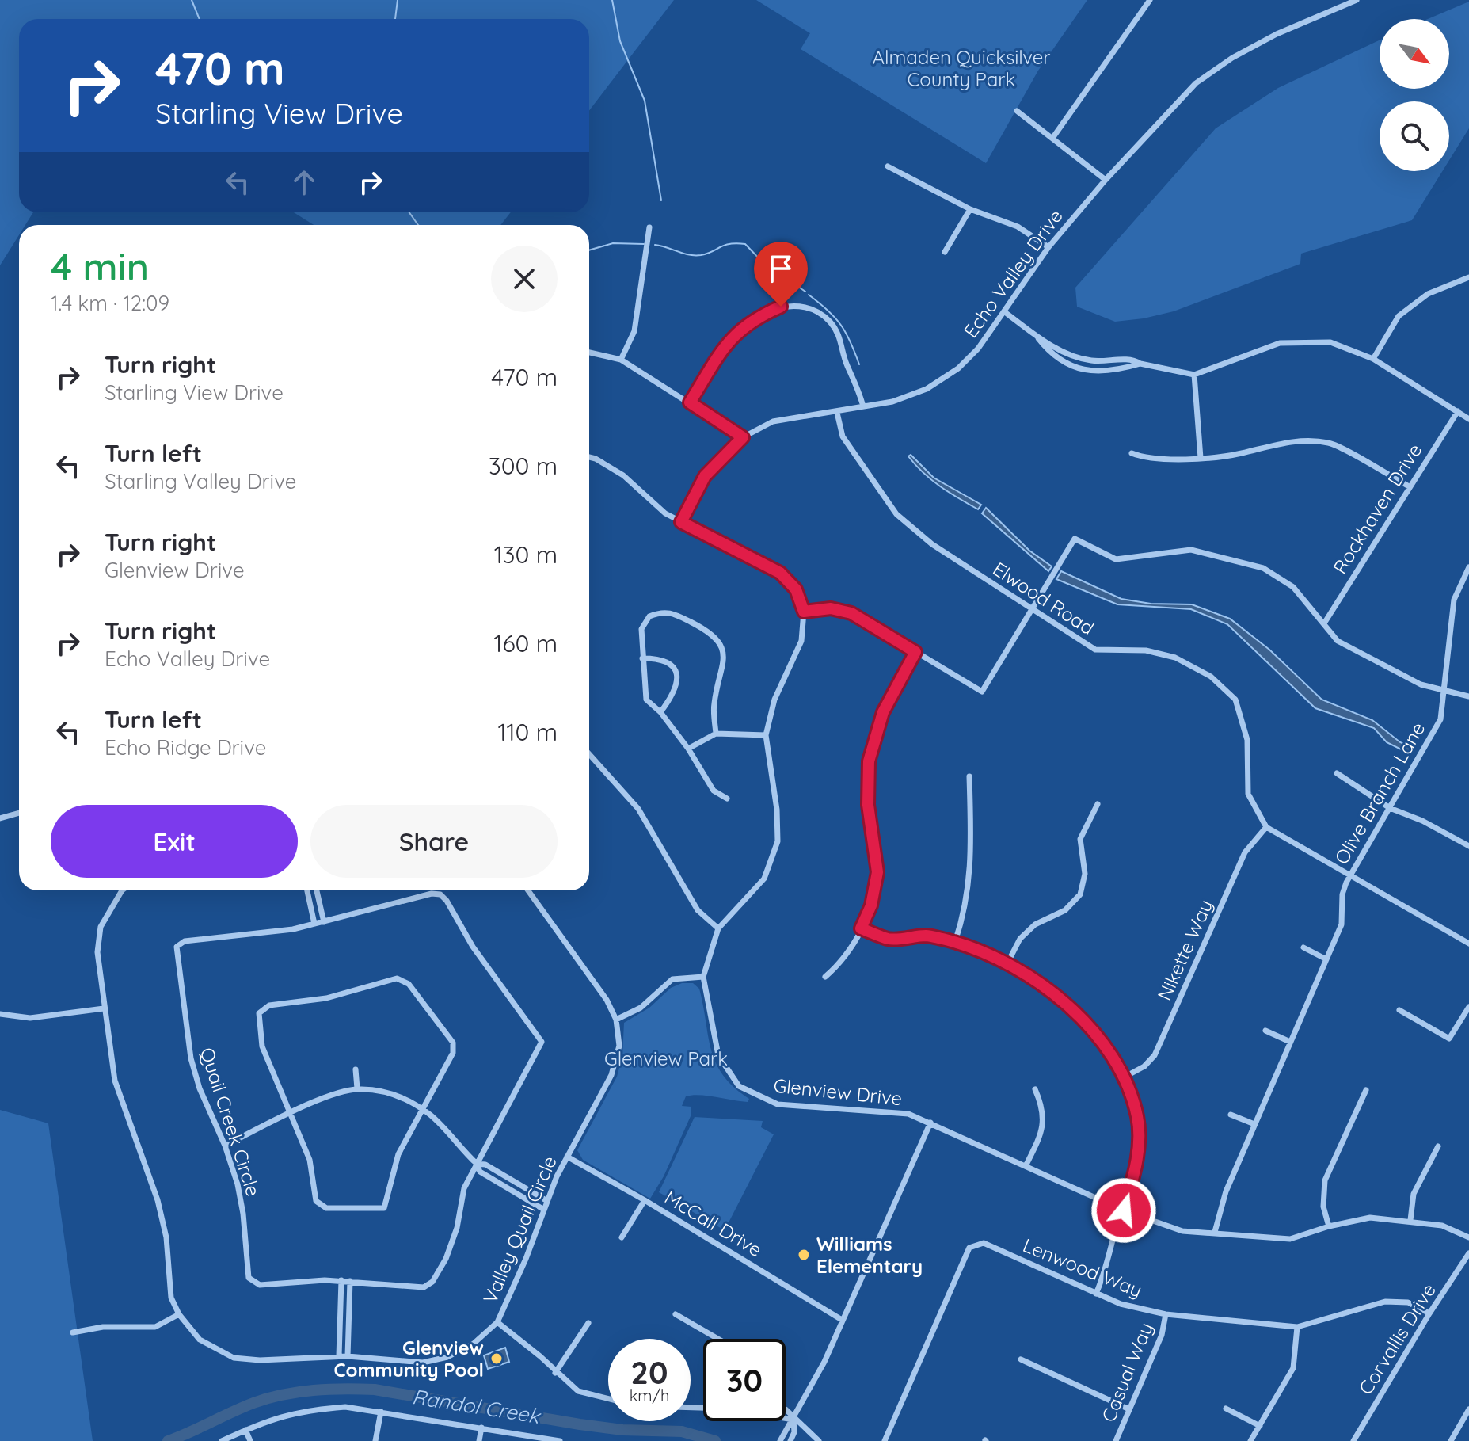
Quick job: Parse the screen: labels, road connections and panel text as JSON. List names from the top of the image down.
{
  "streets": {
    "street": [
      "Echo Valley Drive",
      "Rockhaven Drive",
      "Elwood Road",
      "Olive Branch Lane",
      "Nikette Way",
      "Glenview Drive",
      "Quail Creek Circle",
      "McCall Drive",
      "Valley Quail Circle",
      "Lenwood Way",
      "Corvallis Drive",
      "Casual Way"
    ]
  },
  "crossings": [
    ["Echo Valley Drive", "Elwood Road"],
    ["Elwood Road", "Nikette Way"],
    ["Olive Branch Lane", "Glenview Drive"],
    ["McCall Drive", "Valley Quail Circle"],
    ["Lenwood Way", "Corvallis Drive"],
    ["Lenwood Way", "Casual Way"]
  ],
  "water": ["Randol Creek"],
  "parks": ["Almaden Quicksilver County Park", "Glenview Park"],
  "places": ["Williams Elementary", "Glenview Community Pool"],
  "north": "bottom right",
  "page": {
    "turn": ["470 m", "Starling View Drive"],
    "heading": ["4 min", "1.4 km · 12:09"],
    "list": [
      {
        "name": "Turn right",
        "note": "Starling View Drive",
        "value": "470 m"
      },
      {
        "name": "Turn left",
        "note": "Starling Valley Drive",
        "value": "300 m"
      },
      {
        "name": "Turn right",
        "note": "Glenview Drive",
        "value": "130 m"
      },
      {
        "name": "Turn right",
        "note": "Echo Valley Drive",
        "value": "160 m"
      },
      {
        "name": "Turn left",
        "note": "Echo Ridge Drive",
        "value": "110 m"
      }
    ],
    "buttons": ["Exit", "Share"],
    "speed": "20 km/h",
    "limit": "30"
  }
}
